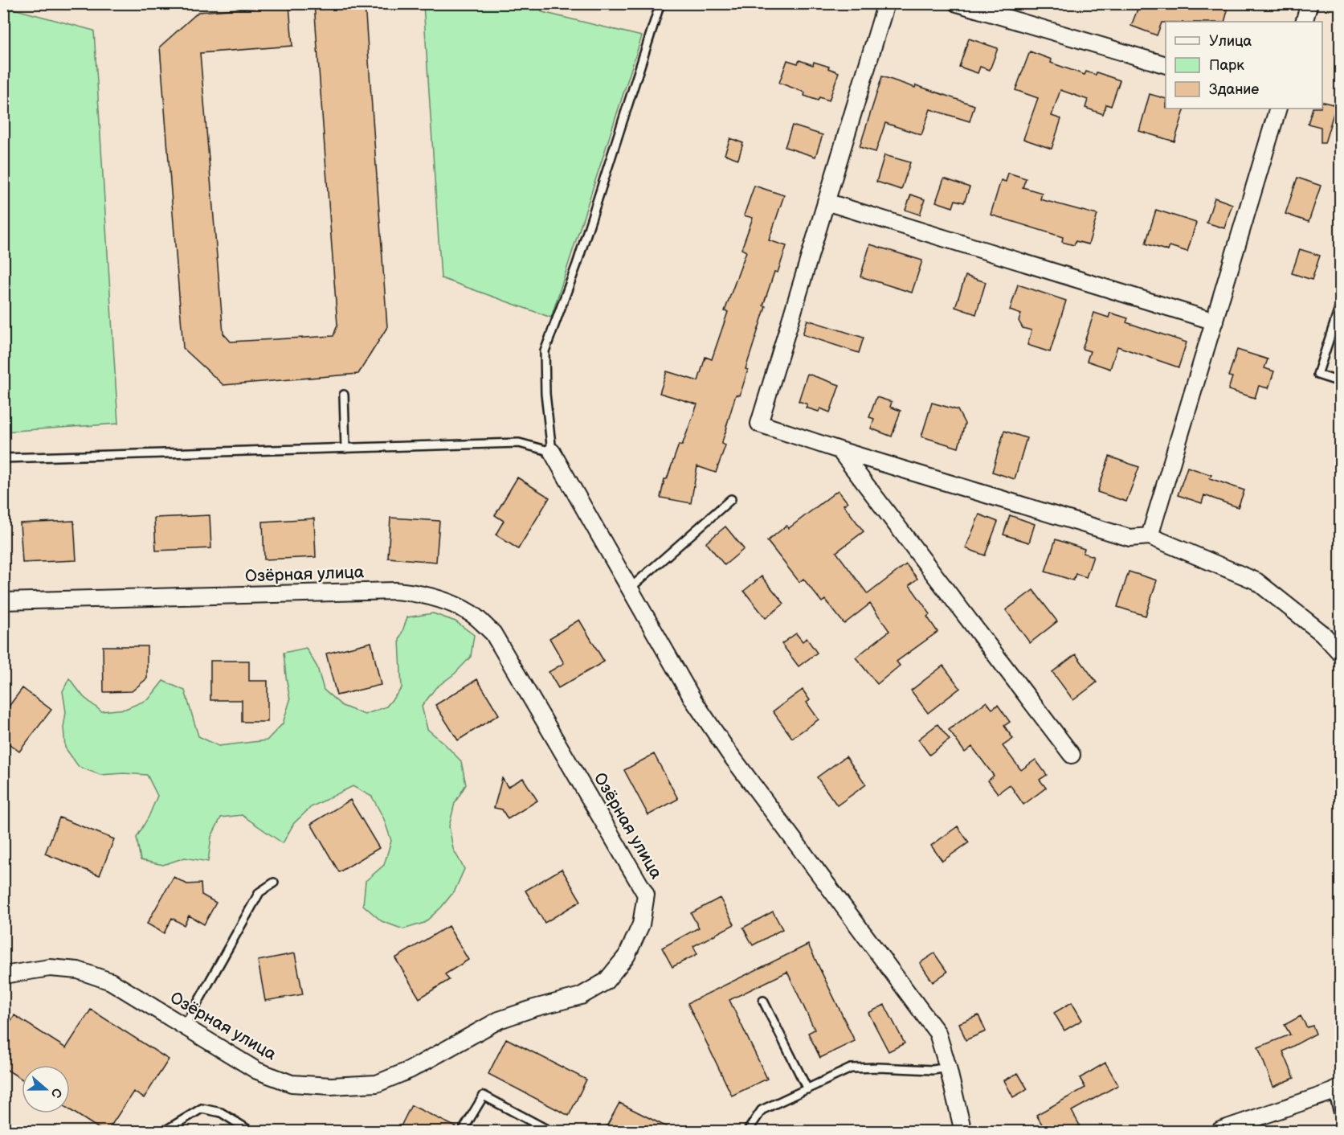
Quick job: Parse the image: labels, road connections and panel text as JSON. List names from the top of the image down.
{
  "streets": {
    "street": ["Озёрная улица"]
  },
  "legend": ["Улица", "Парк", "Здание"],
  "north": "right"
}
